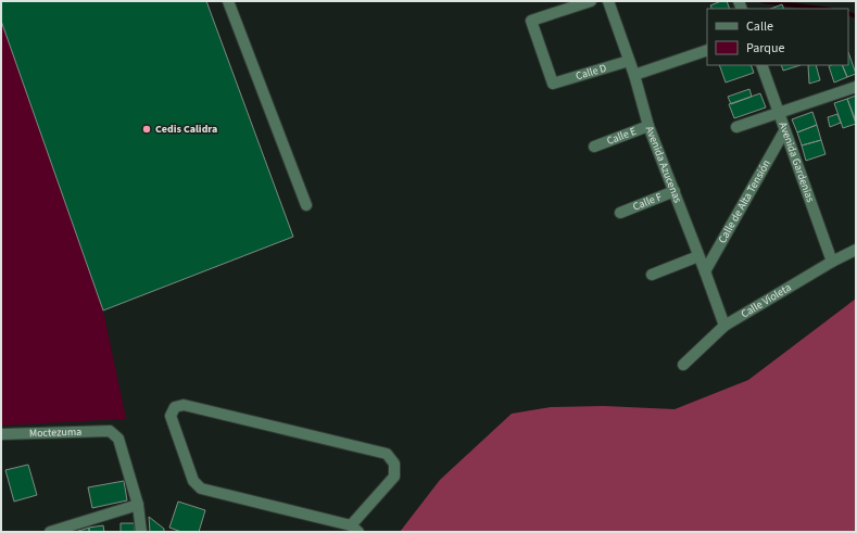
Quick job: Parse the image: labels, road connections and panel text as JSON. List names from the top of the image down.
{
  "streets": {
    "street": [
      "Calle D",
      "Calle E",
      "Avenida Gardenias",
      "Avenida Azucenas",
      "Calle de Alta Tensión",
      "Calle F",
      "Calle Violeta",
      "Moctezuma"
    ]
  },
  "crossings": [
    ["Calle D", "Avenida Azucenas"],
    ["Calle E", "Avenida Azucenas"],
    ["Avenida Gardenias", "Calle de Alta Tensión"],
    ["Avenida Gardenias", "Calle Violeta"],
    ["Avenida Azucenas", "Calle de Alta Tensión"],
    ["Avenida Azucenas", "Calle F"],
    ["Avenida Azucenas", "Calle Violeta"]
  ],
  "places": ["Cedis Calidra"],
  "legend": ["Calle", "Parque"]
}
